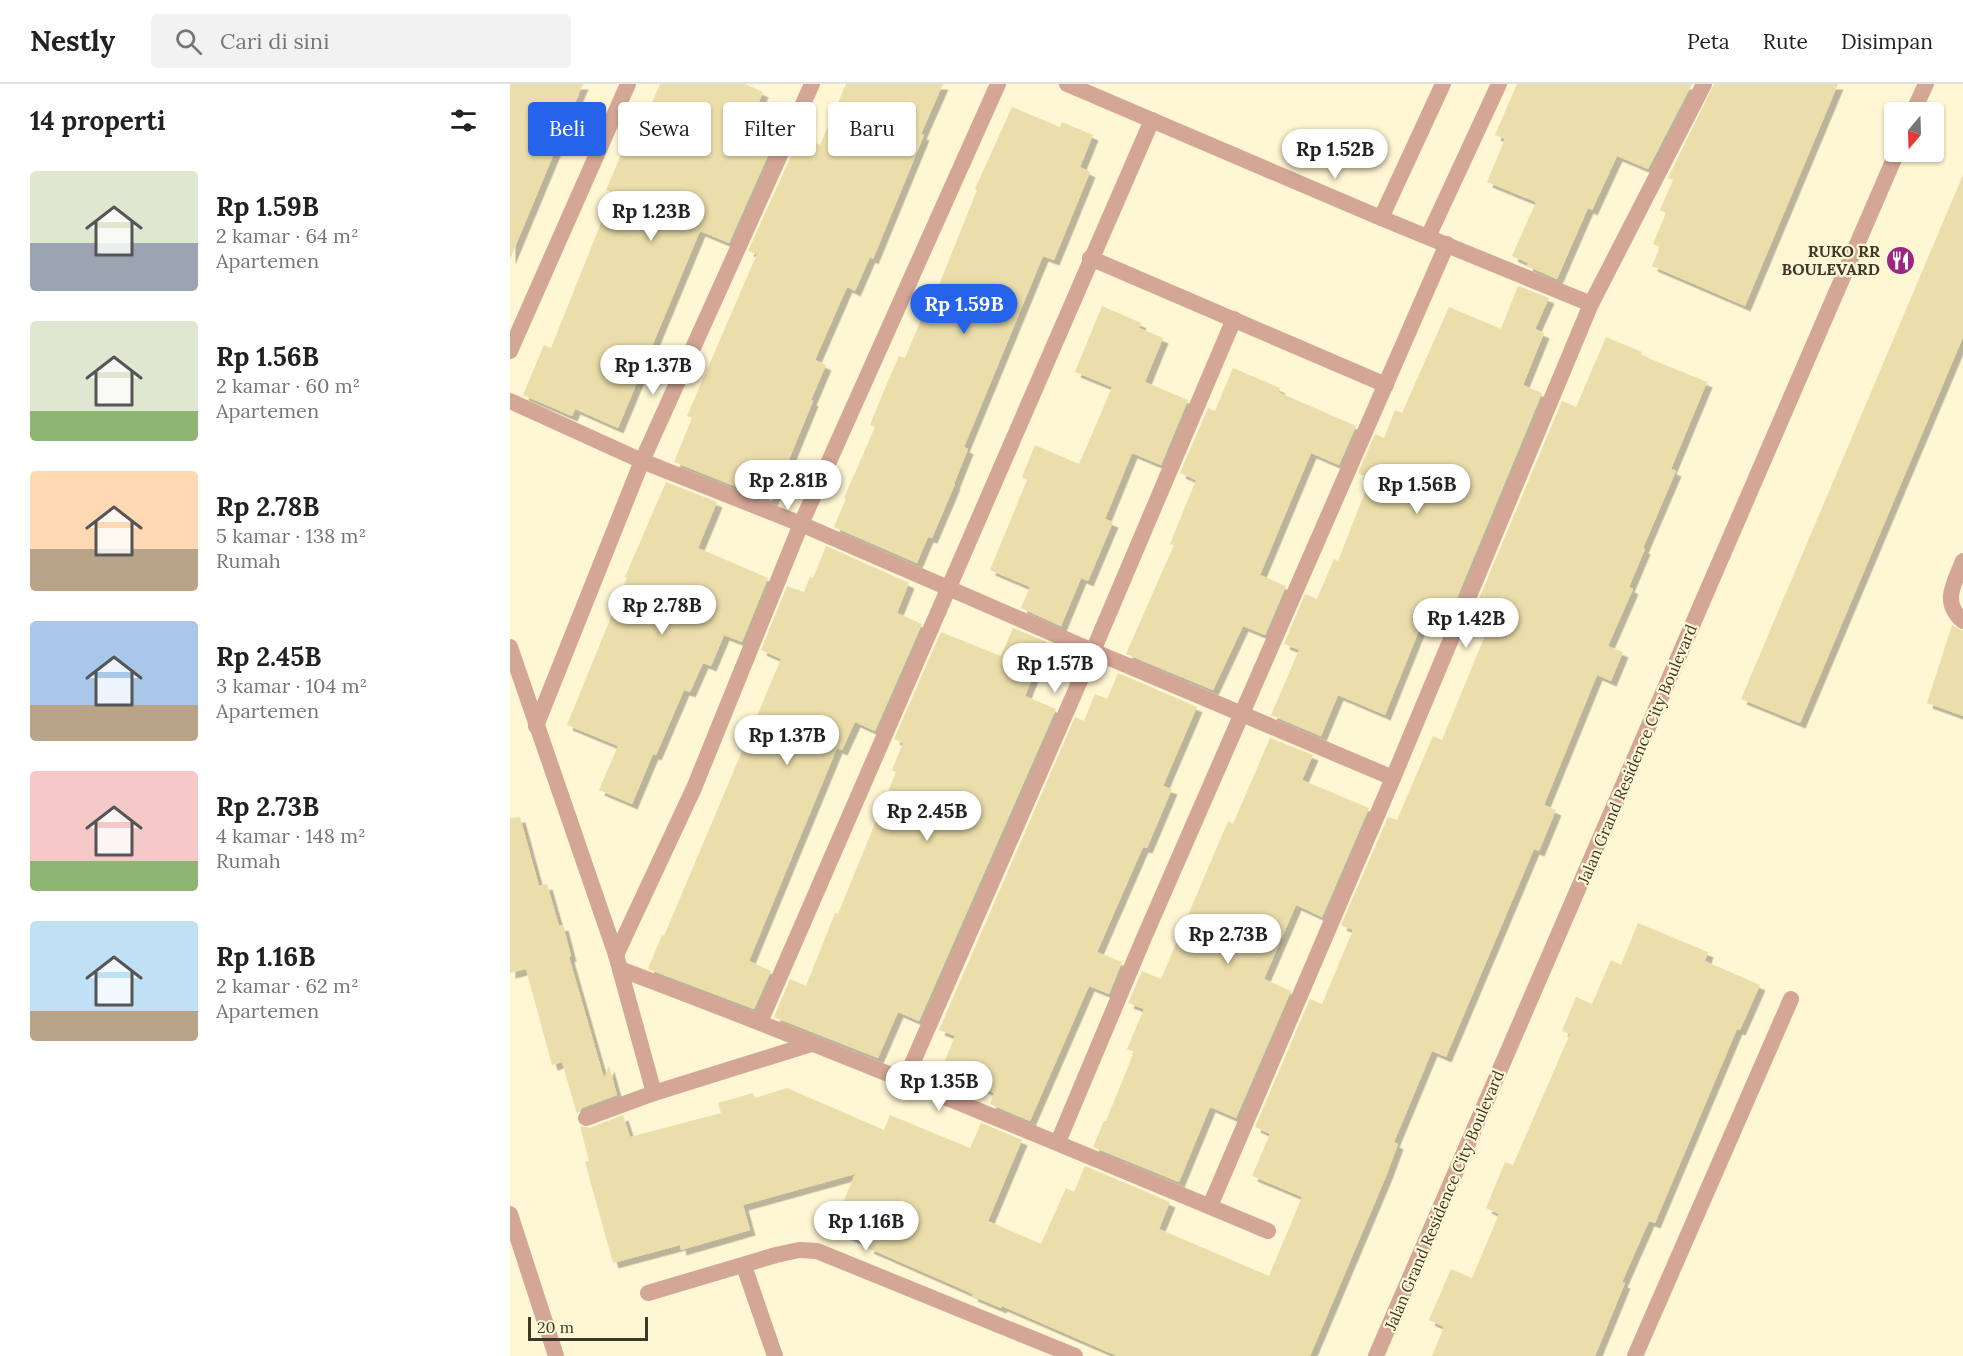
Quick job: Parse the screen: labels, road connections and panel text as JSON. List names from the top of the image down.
{
  "streets": {
    "street": ["Jalan Grand Residence City Boulevard"]
  },
  "places": {
    "restaurant": ["RUKO RR BOULEVARD"]
  },
  "scale_bar": "20 m",
  "north": "bottom",
  "page": {
    "header": "Nestly",
    "search": "Cari di sini",
    "nav": ["Peta", "Rute", "Disimpan"],
    "heading": "14 properti",
    "chip": [
      "Beli",
      "Sewa",
      "Filter",
      "Baru"
    ],
    "price": [
      "Rp 1.52B",
      "Rp 1.23B",
      "Rp 1.59B",
      "Rp 1.37B",
      "Rp 2.81B",
      "Rp 1.56B",
      "Rp 2.78B",
      "Rp 1.42B",
      "Rp 1.57B",
      "Rp 1.37B",
      "Rp 2.45B",
      "Rp 2.73B",
      "Rp 1.35B",
      "Rp 1.16B"
    ],
    "list": [
      {
        "name": "Rp 1.59B",
        "note": "2 kamar · 64 m² · Apartemen"
      },
      {
        "name": "Rp 1.56B",
        "note": "2 kamar · 60 m² · Apartemen"
      },
      {
        "name": "Rp 2.78B",
        "note": "5 kamar · 138 m² · Rumah"
      },
      {
        "name": "Rp 2.45B",
        "note": "3 kamar · 104 m² · Apartemen"
      },
      {
        "name": "Rp 2.73B",
        "note": "4 kamar · 148 m² · Rumah"
      },
      {
        "name": "Rp 1.16B",
        "note": "2 kamar · 62 m² · Apartemen"
      }
    ],
    "scale": "20 m"
  }
}
